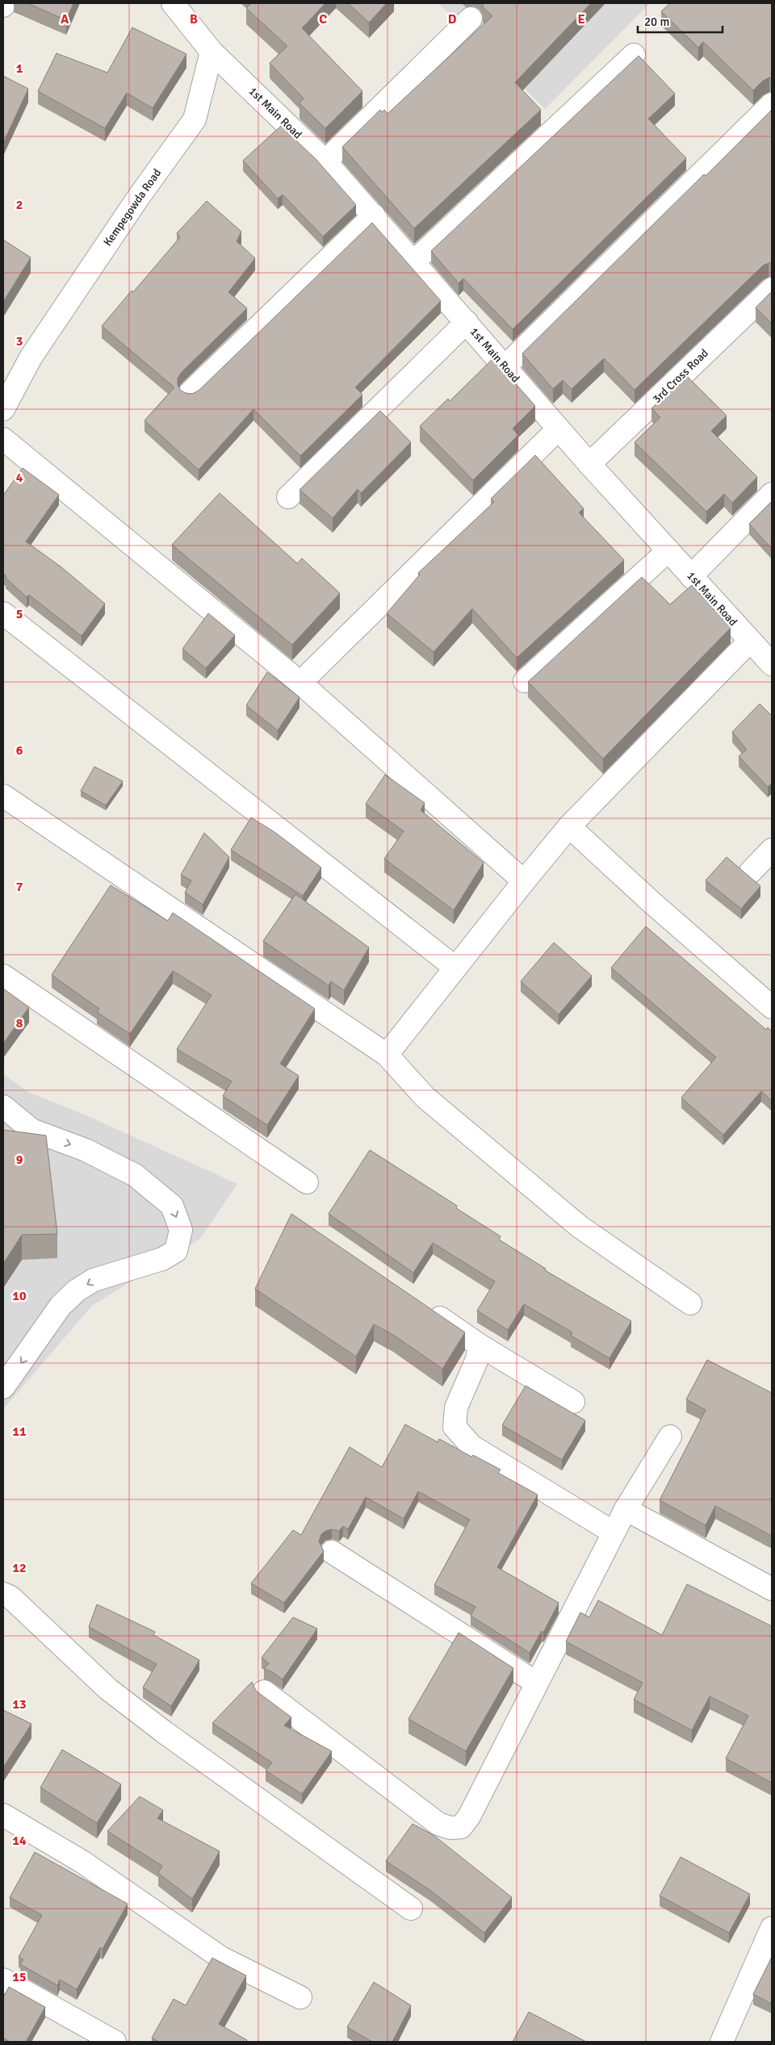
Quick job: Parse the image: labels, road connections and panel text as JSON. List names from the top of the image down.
{
  "streets": {
    "street": ["1st Main Road", "Kempegowda Road", "3rd Cross Road"]
  },
  "crossings": [
    ["1st Main Road", "Kempegowda Road"],
    ["1st Main Road", "3rd Cross Road"]
  ],
  "scale_bar": "20 m",
  "grid": {
    "columns": [
      "A",
      "B",
      "C",
      "D",
      "E"
    ],
    "rows": [
      "1",
      "2",
      "3",
      "4",
      "5",
      "6",
      "7",
      "8",
      "9",
      "10",
      "11",
      "12",
      "13",
      "14",
      "15"
    ]
  }
}
